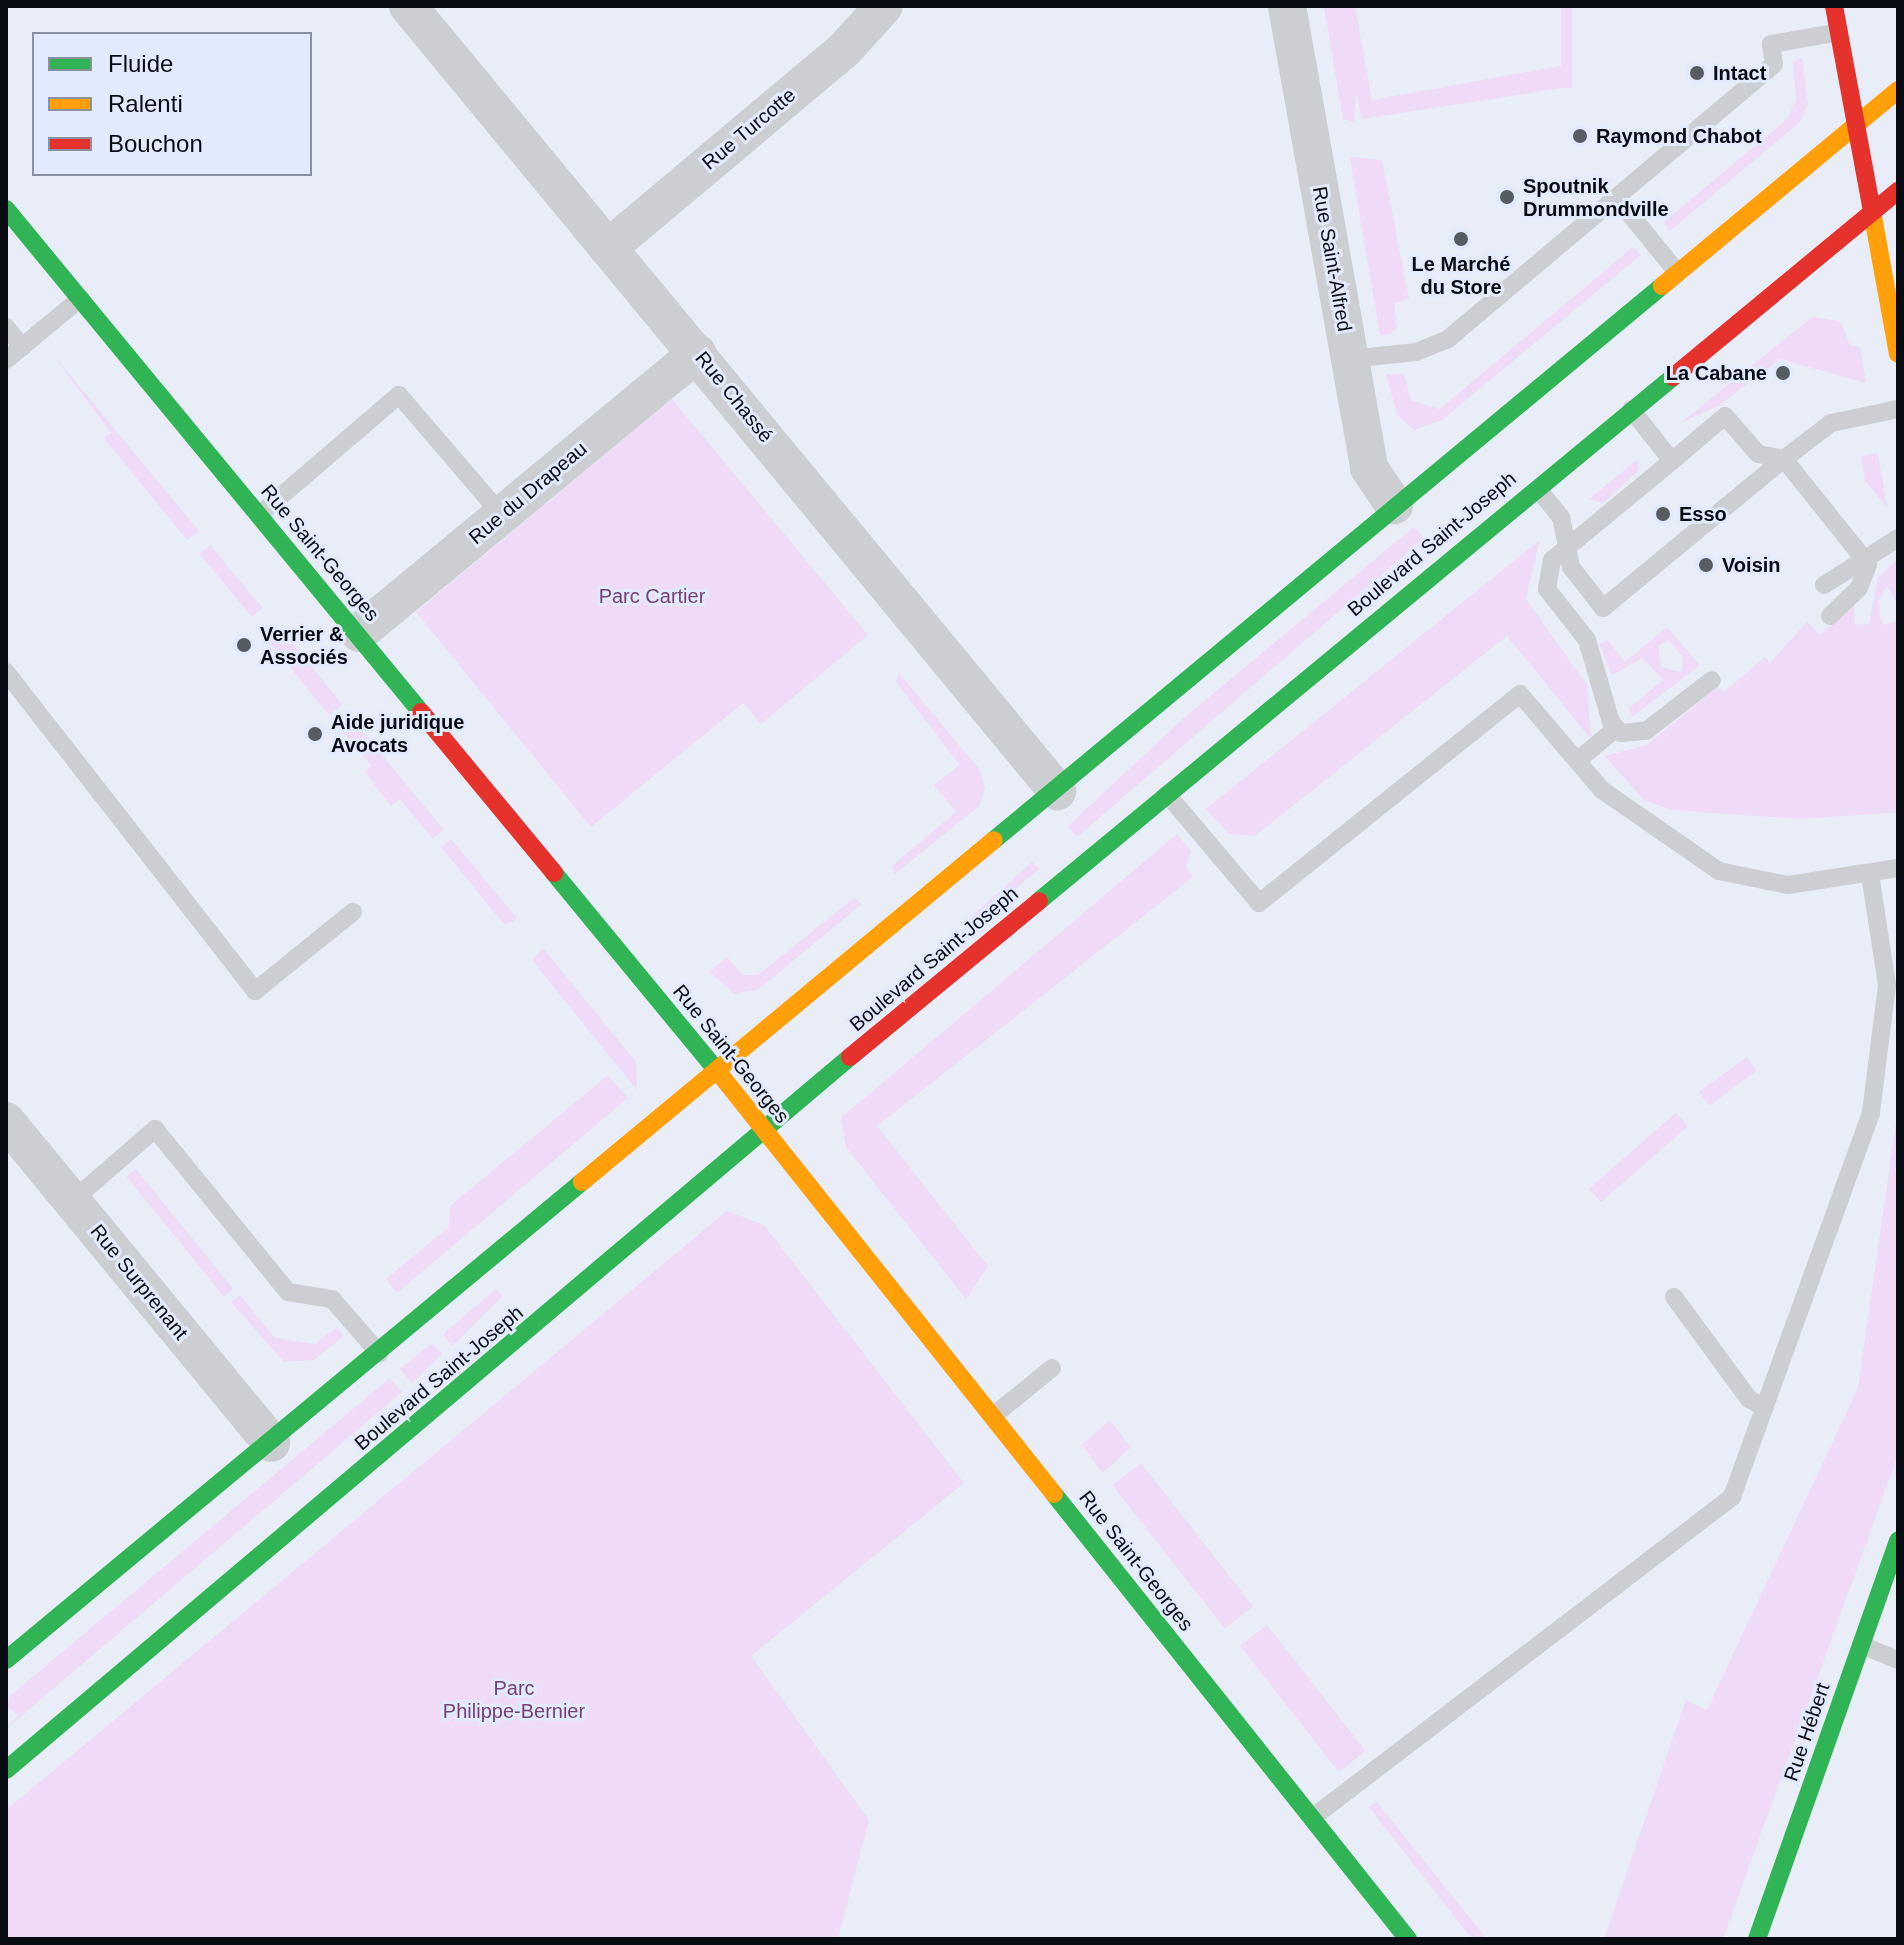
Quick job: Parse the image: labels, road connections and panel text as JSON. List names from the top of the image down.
{
  "streets": {
    "main road": ["Boulevard Saint-Joseph", "Rue Saint-Georges", "Rue Hébert"],
    "street": [
      "Rue Turcotte",
      "Rue Saint-Alfred",
      "Rue Chassé",
      "Rue du Drapeau",
      "Rue Surprenant"
    ]
  },
  "crossings": [
    ["Rue Turcotte", "Rue Chassé"],
    ["Rue Chassé", "Rue du Drapeau"],
    ["Rue du Drapeau", "Rue Saint-Georges"],
    ["Boulevard Saint-Joseph", "Rue Saint-Georges"]
  ],
  "parks": ["Parc Cartier", "Parc Philippe-Bernier"],
  "places": [
    "Intact",
    "Raymond Chabot",
    "Spoutnik Drummondville",
    "Le Marché du Store",
    "La Cabane",
    "Esso",
    "Voisin",
    "Verrier & Associés",
    "Aide juridique Avocats"
  ],
  "legend": ["Fluide", "Ralenti", "Bouchon"]
}
